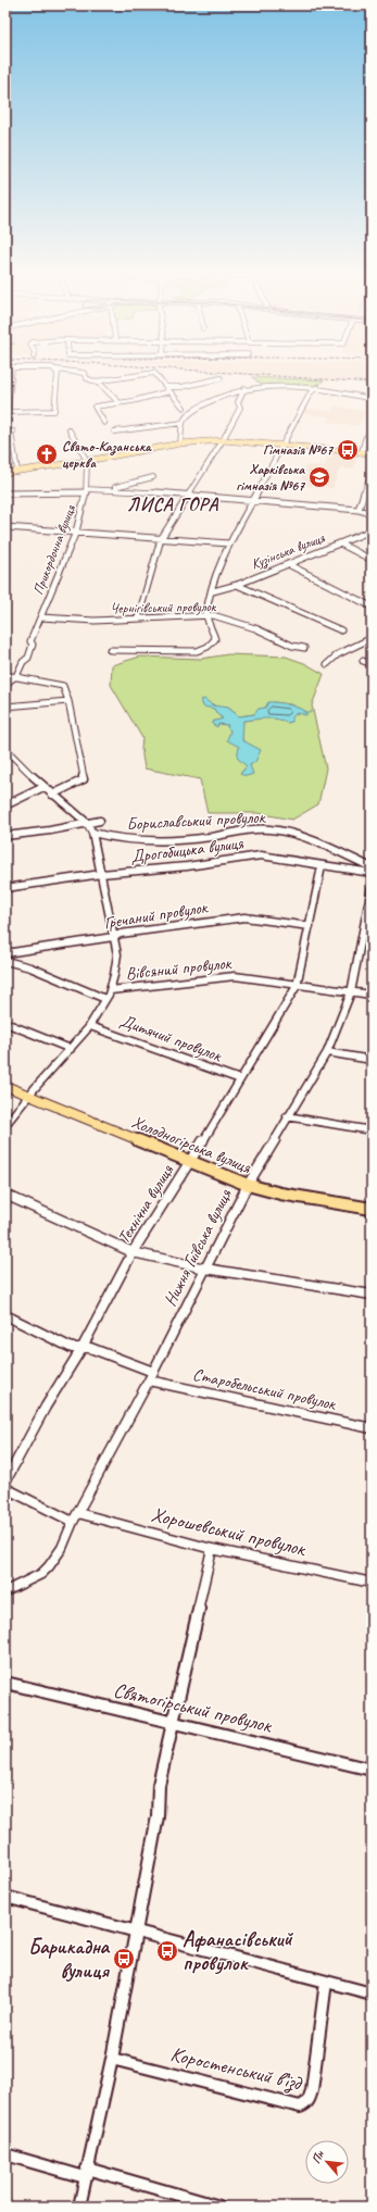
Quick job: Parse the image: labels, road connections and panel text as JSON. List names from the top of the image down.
{
  "streets": {
    "main road": ["Холодногірська вулиця"],
    "street": [
      "Прикордонна вулиця",
      "Кузінська вулиця",
      "Чернігівський провулок",
      "Бориславський провулок",
      "Дрогобицька вулиця",
      "Гречаний провулок",
      "Вівсяний провулок",
      "Дитячий провулок",
      "Технічна вулиця",
      "Нижня Гиївська вулиця",
      "Старобельський провулок",
      "Хорошевський провулок",
      "Святогірський провулок",
      "Коростенський в’їзд"
    ]
  },
  "crossings": [
    ["Прикордонна вулиця", "Чернігівський провулок"],
    ["Дрогобицька вулиця", "Технічна вулиця"],
    ["Гречаний провулок", "Технічна вулиця"],
    ["Вівсяний провулок", "Технічна вулиця"],
    ["Вівсяний провулок", "Нижня Гиївська вулиця"],
    ["Дитячий провулок", "Технічна вулиця"],
    ["Холодногірська вулиця", "Технічна вулиця"],
    ["Холодногірська вулиця", "Нижня Гиївська вулиця"],
    ["Нижня Гиївська вулиця", "Старобельський провулок"],
    ["Нижня Гиївська вулиця", "Хорошевський провулок"]
  ],
  "districts": ["ЛИСА ГОРА"],
  "places": {
    "bus stop": ["Гімназія №67", "Афанасівський провулок", "Барикадна вулиця"],
    "church": ["Свято-Казанська церква"],
    "school or university": ["Харківська гімназія №67"]
  },
  "north": "top left"
}
